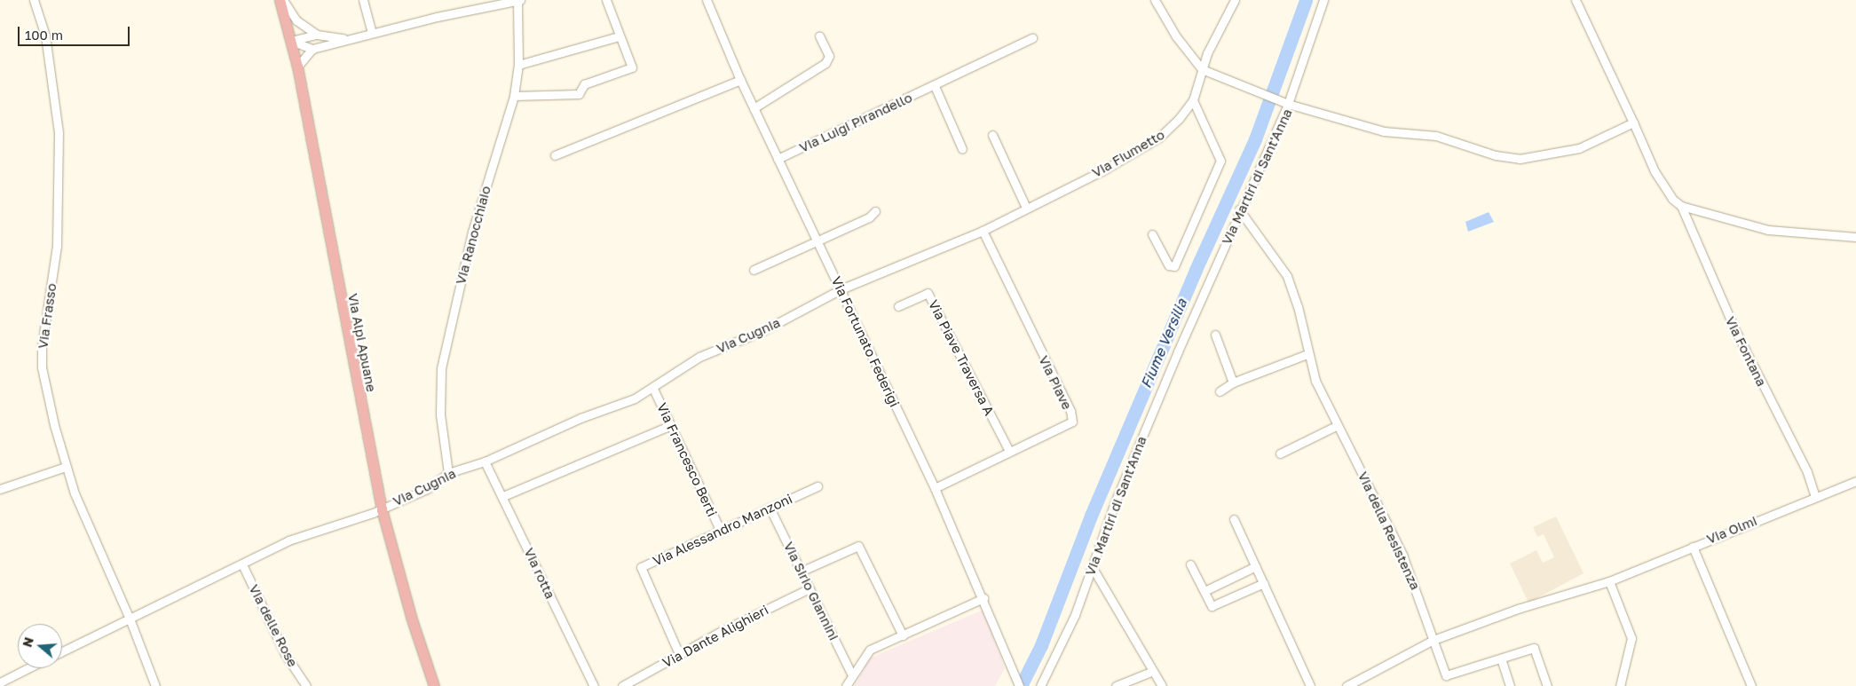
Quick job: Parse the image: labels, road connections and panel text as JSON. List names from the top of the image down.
{
  "streets": {
    "main road": ["Via Alpi Apuane"],
    "street": [
      "Via Luigi Pirandello",
      "Via Fiumetto",
      "Via Martiri di Sant'Anna",
      "Via Ranocchiaio",
      "Via Frasso",
      "Via Cugnia",
      "Via Fortunato Federigi",
      "Via Fontana",
      "Via Piave Traversa A",
      "Via Piave",
      "Via Francesco Berti",
      "Via Alessandro Manzoni",
      "Via Olmi",
      "Via della Resistenza",
      "Via rotta",
      "Via Sirio Giannini",
      "Via delle Rose",
      "Via Dante Alighieri"
    ]
  },
  "crossings": [
    ["Via Luigi Pirandello", "Via Fortunato Federigi"],
    ["Via Fiumetto", "Via Cugnia"],
    ["Via Fiumetto", "Via Fortunato Federigi"],
    ["Via Fiumetto", "Via Piave"],
    ["Via Martiri di Sant'Anna", "Via della Resistenza"],
    ["Via Ranocchiaio", "Via Cugnia"],
    ["Via Frasso", "Via Cugnia"],
    ["Via Cugnia", "Via Fortunato Federigi"],
    ["Via Cugnia", "Via Alpi Apuane"],
    ["Via Cugnia", "Via Francesco Berti"],
    ["Via Cugnia", "Via rotta"],
    ["Via Cugnia", "Via delle Rose"],
    ["Via Fortunato Federigi", "Via Piave"],
    ["Via Fontana", "Via Olmi"],
    ["Via Piave Traversa A", "Via Piave"],
    ["Via Francesco Berti", "Via Alessandro Manzoni"],
    ["Via Alessandro Manzoni", "Via Sirio Giannini"],
    ["Via Alessandro Manzoni", "Via Dante Alighieri"],
    ["Via Olmi", "Via della Resistenza"],
    ["Via Sirio Giannini", "Via Dante Alighieri"]
  ],
  "water": ["Fiume Versilia"],
  "scale_bar": "100 m",
  "north": "left"
}
